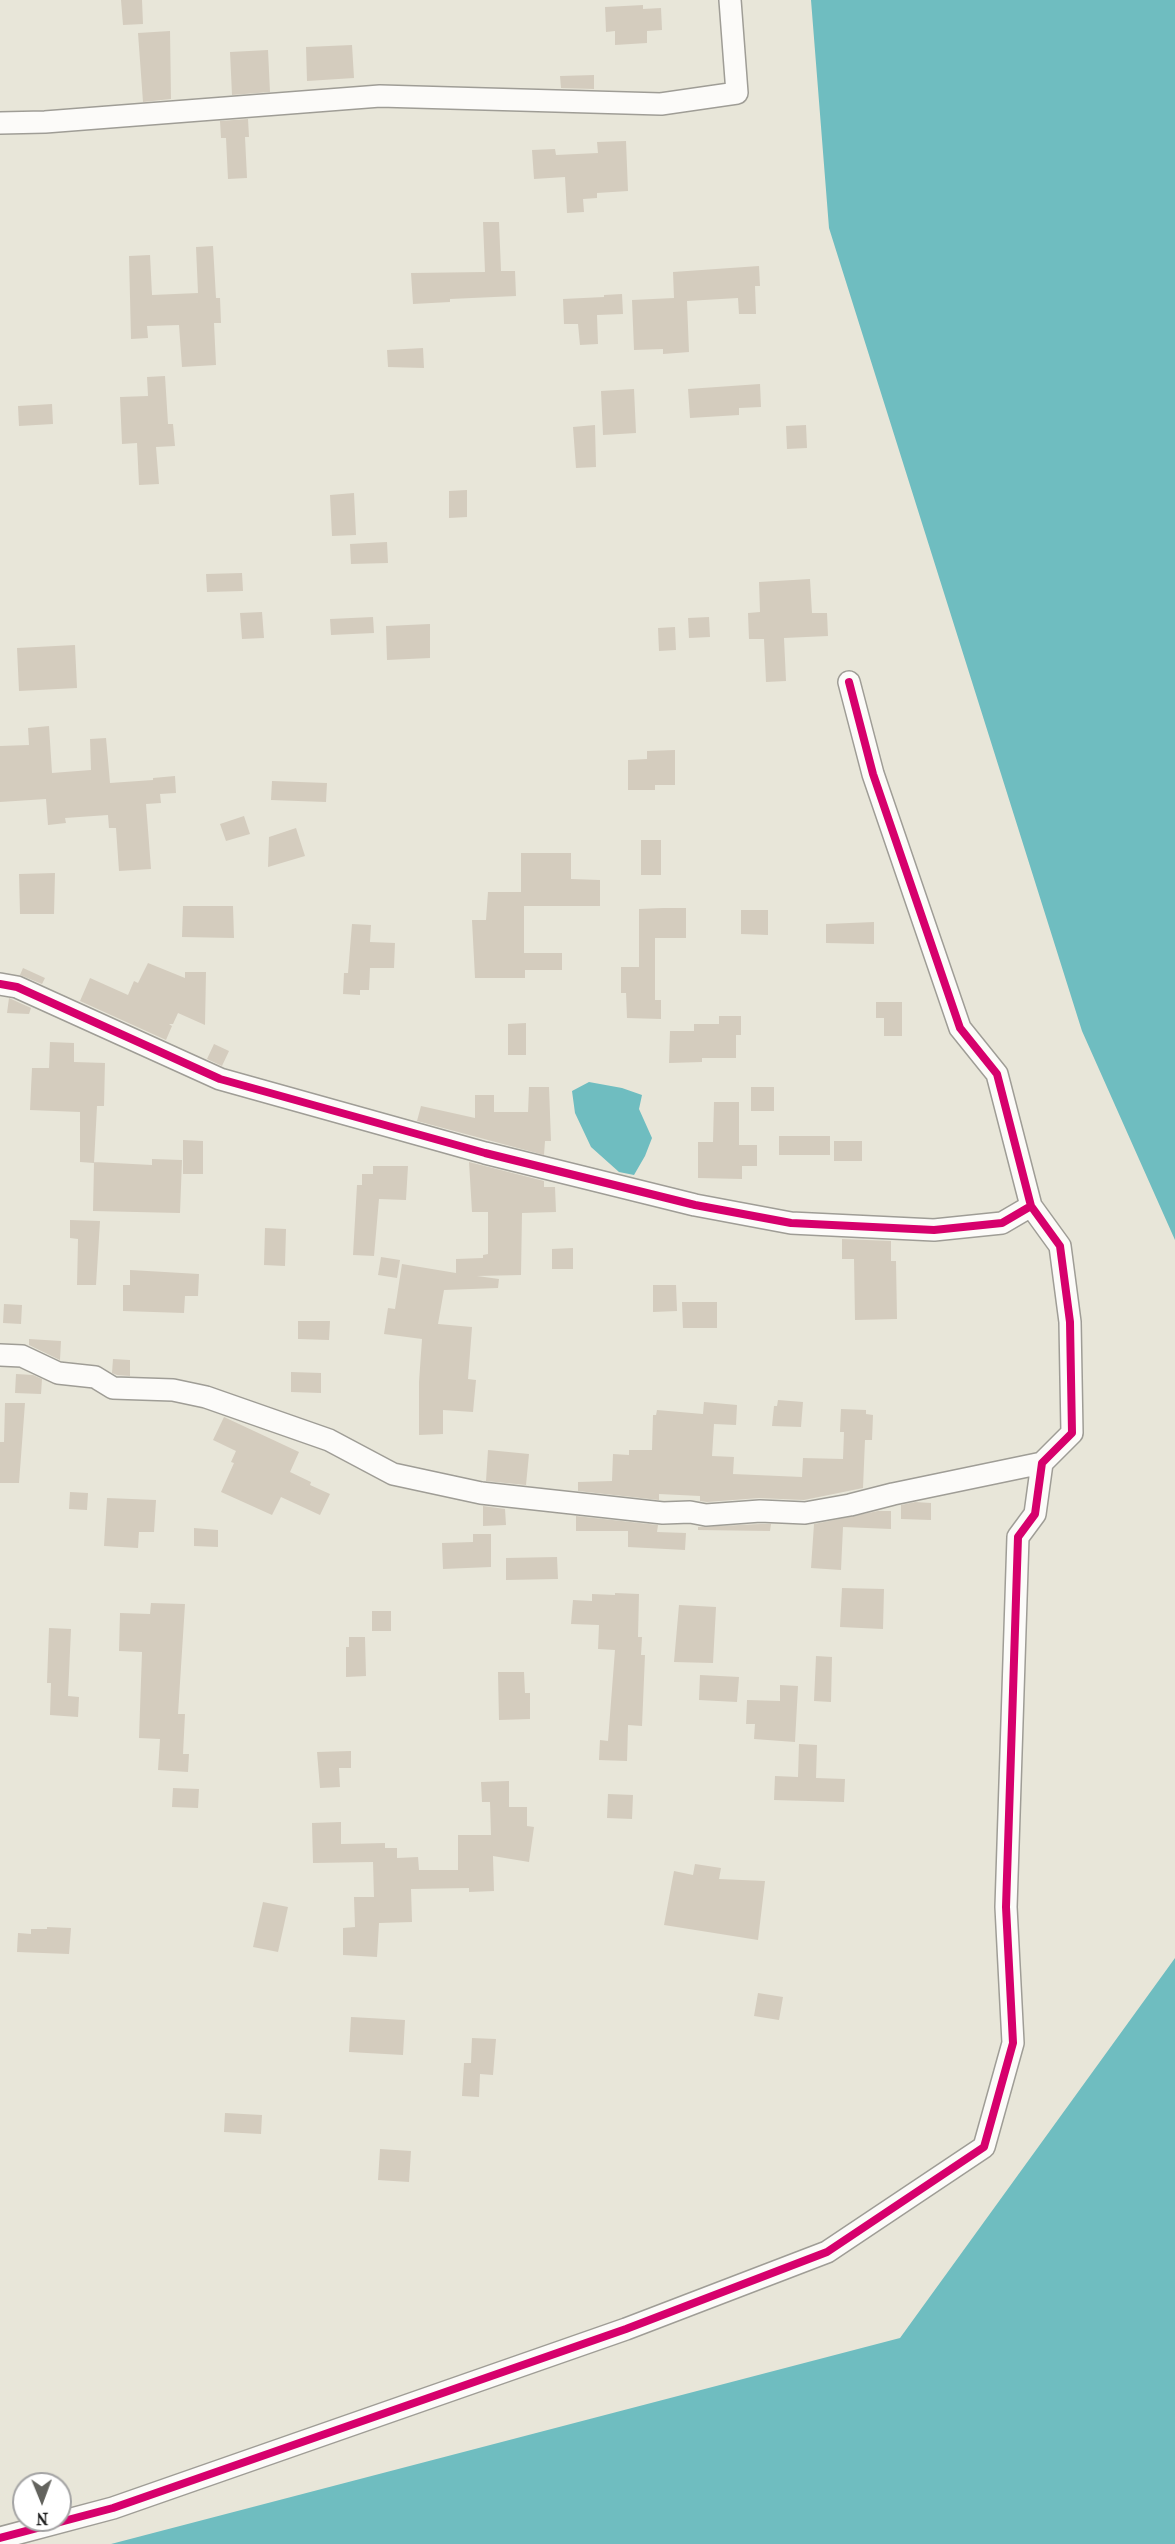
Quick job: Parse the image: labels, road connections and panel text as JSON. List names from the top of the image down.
{
  "north": "bottom"
}
